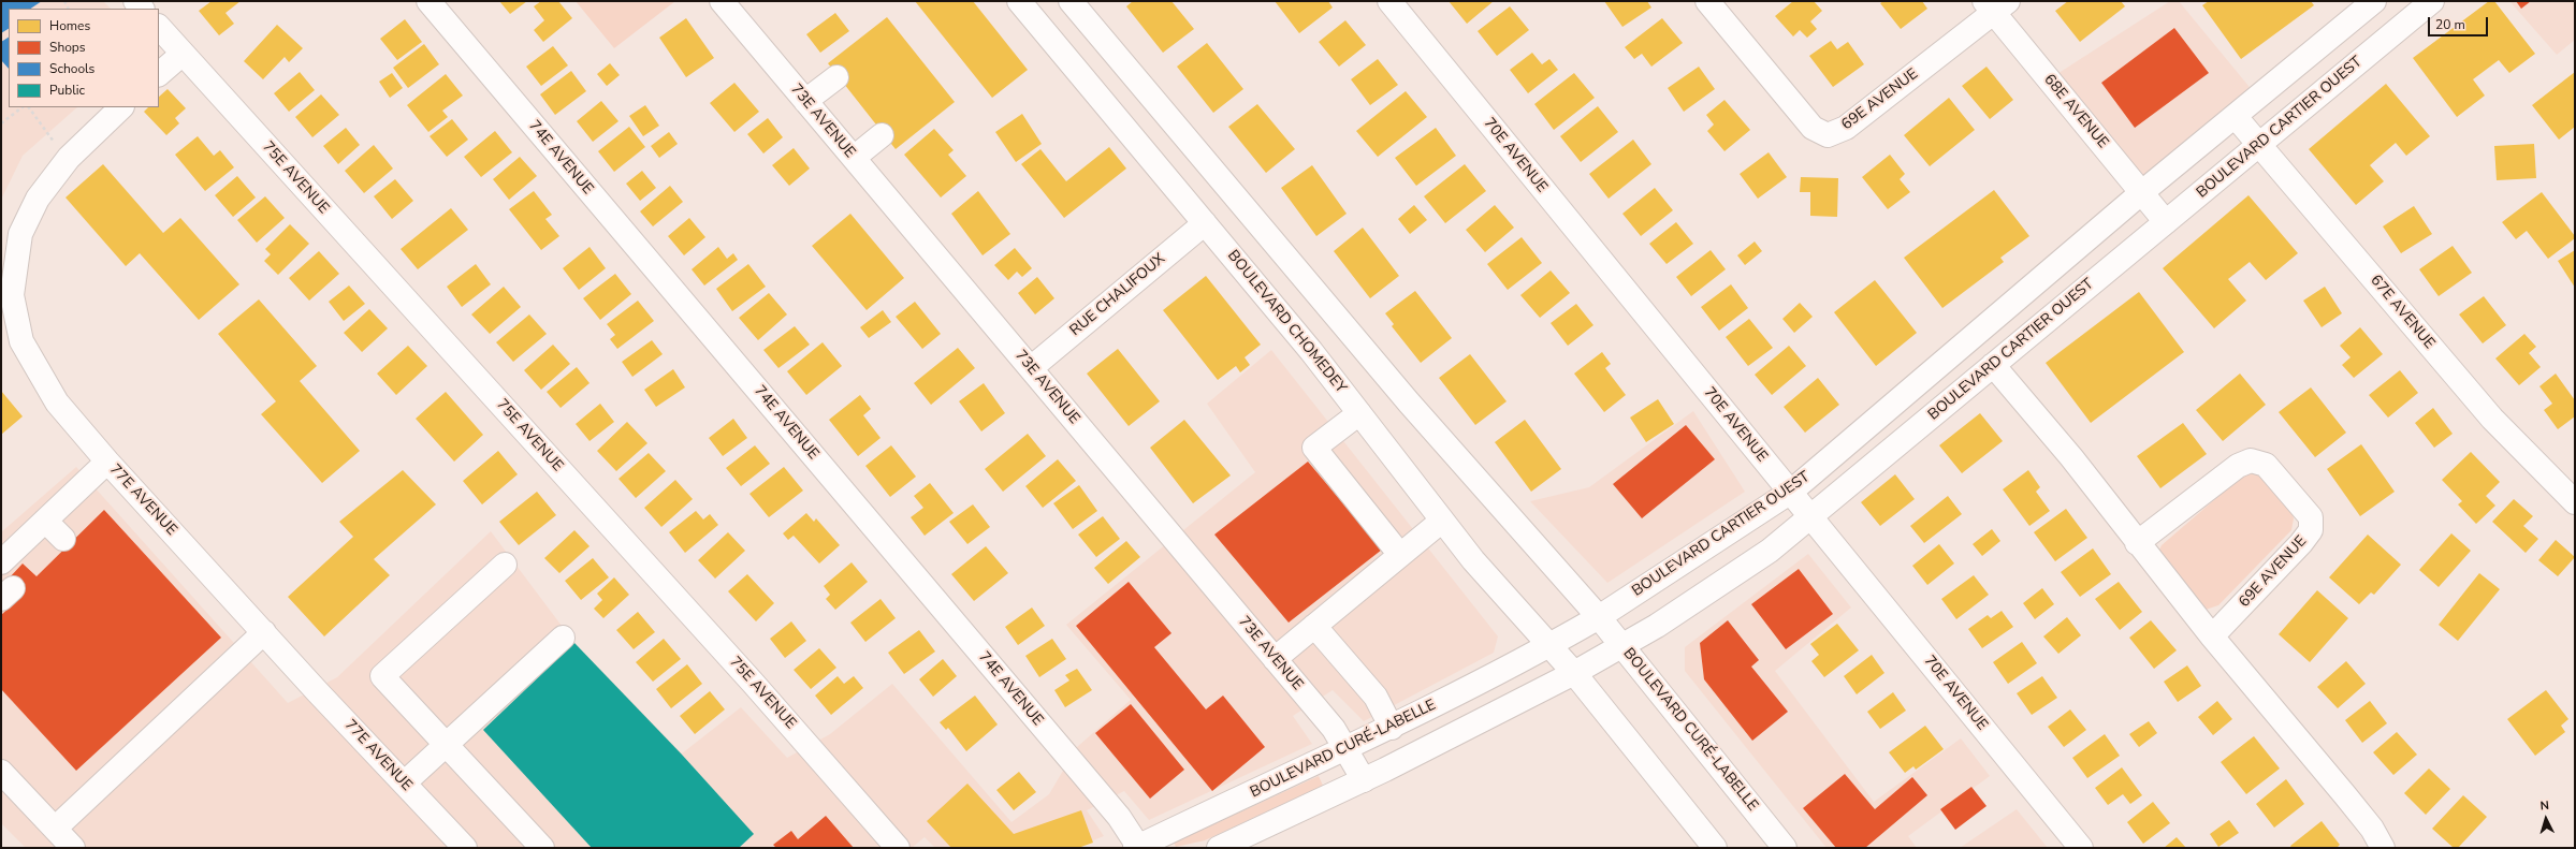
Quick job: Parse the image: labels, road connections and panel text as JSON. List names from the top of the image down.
{
  "streets": {
    "street": [
      "69E AVENUE",
      "68E AVENUE",
      "73E AVENUE",
      "BOULEVARD CARTIER OUEST",
      "70E AVENUE",
      "74E AVENUE",
      "75E AVENUE",
      "RUE CHALIFOUX",
      "67E AVENUE",
      "BOULEVARD CHOMEDEY",
      "77E AVENUE",
      "BOULEVARD CURÉ-LABELLE"
    ]
  },
  "crossings": [
    ["69E AVENUE", "68E AVENUE"],
    ["68E AVENUE", "BOULEVARD CARTIER OUEST"],
    ["73E AVENUE", "RUE CHALIFOUX"],
    ["73E AVENUE", "BOULEVARD CURÉ-LABELLE"],
    ["BOULEVARD CARTIER OUEST", "70E AVENUE"],
    ["BOULEVARD CARTIER OUEST", "67E AVENUE"],
    ["BOULEVARD CARTIER OUEST", "BOULEVARD CURÉ-LABELLE"],
    ["74E AVENUE", "BOULEVARD CURÉ-LABELLE"],
    ["RUE CHALIFOUX", "BOULEVARD CHOMEDEY"],
    ["BOULEVARD CHOMEDEY", "BOULEVARD CURÉ-LABELLE"]
  ],
  "legend": [
    "Homes",
    "Shops",
    "Schools",
    "Public"
  ],
  "scale_bar": "20 m",
  "north": "top"
}
